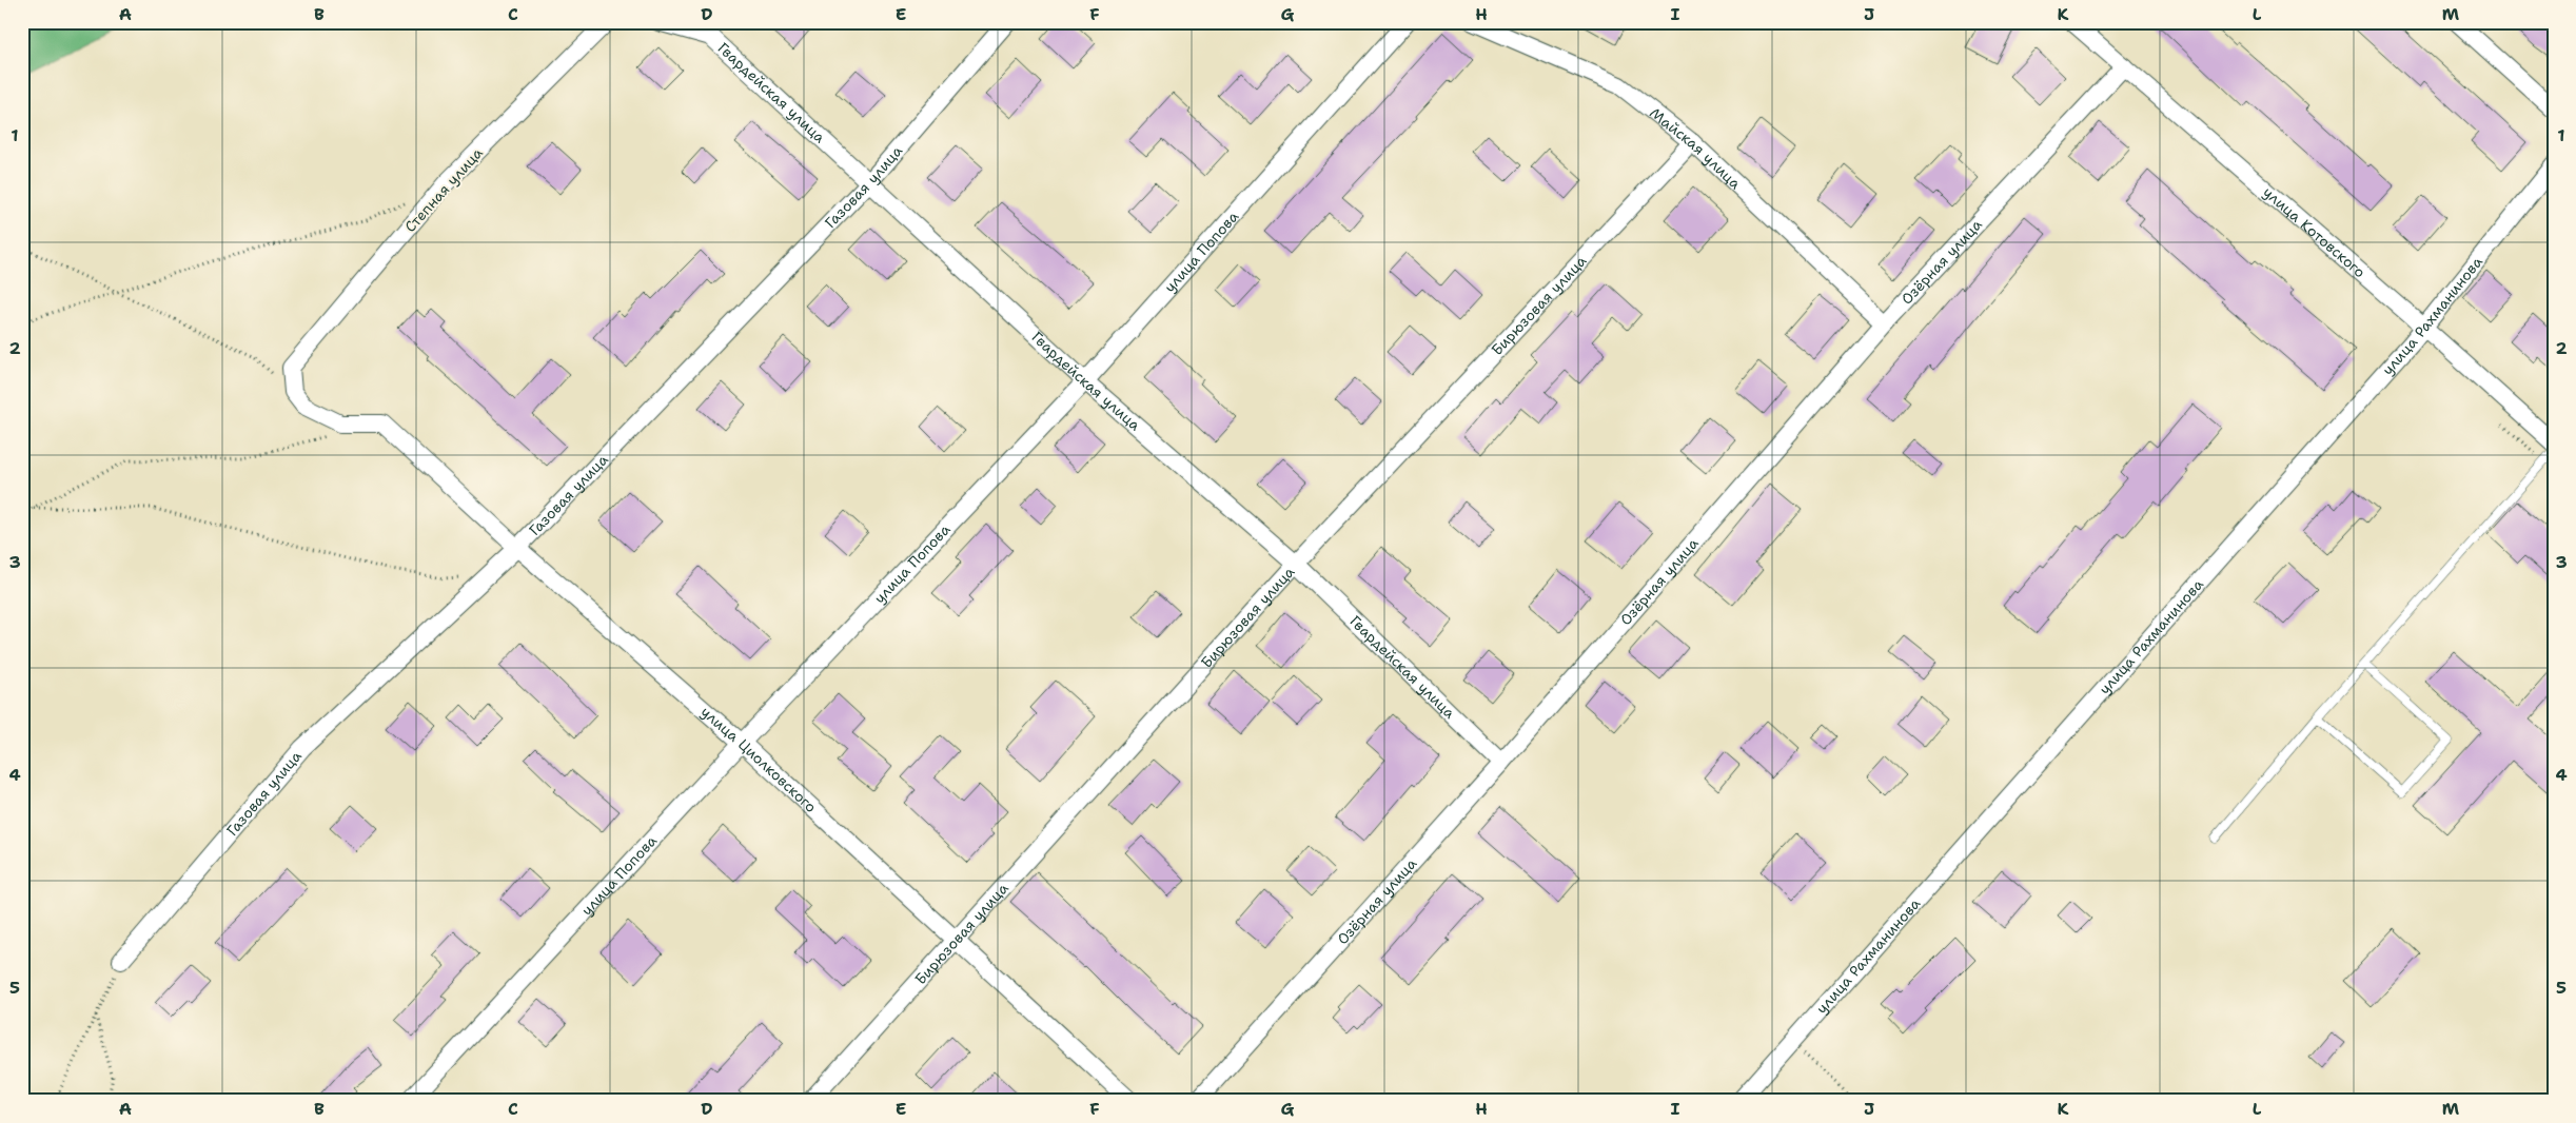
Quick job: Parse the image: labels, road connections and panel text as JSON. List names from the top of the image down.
{
  "streets": {
    "street": [
      "Гвардейская улица",
      "Майская улица",
      "Газовая улица",
      "Степная улица",
      "улица Котовского",
      "улица Попова",
      "Озёрная улица",
      "Бирюзовая улица",
      "улица Рахманинова",
      "улица Циолковского"
    ]
  },
  "crossings": [
    ["Гвардейская улица", "Газовая улица"],
    ["Гвардейская улица", "улица Попова"],
    ["Гвардейская улица", "Озёрная улица"],
    ["Гвардейская улица", "Бирюзовая улица"],
    ["Майская улица", "Озёрная улица"],
    ["Майская улица", "Бирюзовая улица"],
    ["Газовая улица", "улица Циолковского"],
    ["улица Котовского", "Озёрная улица"],
    ["улица Котовского", "улица Рахманинова"],
    ["улица Попова", "улица Циолковского"],
    ["Бирюзовая улица", "улица Циолковского"]
  ],
  "grid": {
    "columns": [
      "A",
      "B",
      "C",
      "D",
      "E",
      "F",
      "G",
      "H",
      "I",
      "J",
      "K",
      "L",
      "M"
    ],
    "rows": [
      "1",
      "2",
      "3",
      "4",
      "5"
    ]
  }
}
